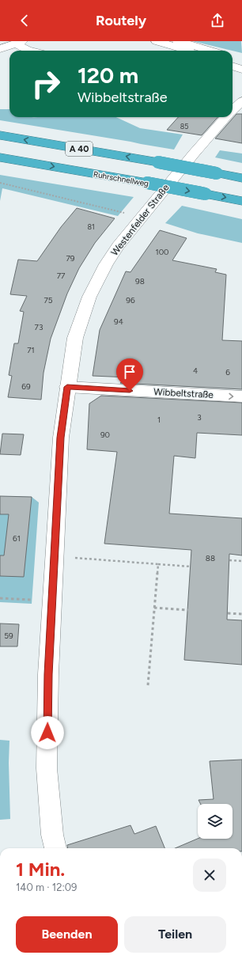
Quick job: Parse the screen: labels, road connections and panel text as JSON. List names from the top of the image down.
{
  "streets": {
    "highway": ["A 40", "Ruhrschnellweg"],
    "street": ["Westenfelder Straße", "Wibbeltstraße"]
  },
  "crossings": [
    ["Westenfelder Straße", "Wibbeltstraße"]
  ],
  "one_way": ["Wibbeltstraße"],
  "house_numbers": [
    "85",
    "81",
    "100",
    "79",
    "77",
    "98",
    "75",
    "96",
    "94",
    "73",
    "71",
    "4",
    "6",
    "69",
    "3",
    "1",
    "90",
    "61",
    "88",
    "59"
  ],
  "page": {
    "header": "Routely",
    "turn": ["120 m", "Wibbeltstraße"],
    "heading": ["1 Min.", "140 m · 12:09"],
    "buttons": ["Beenden", "Teilen"]
  }
}
